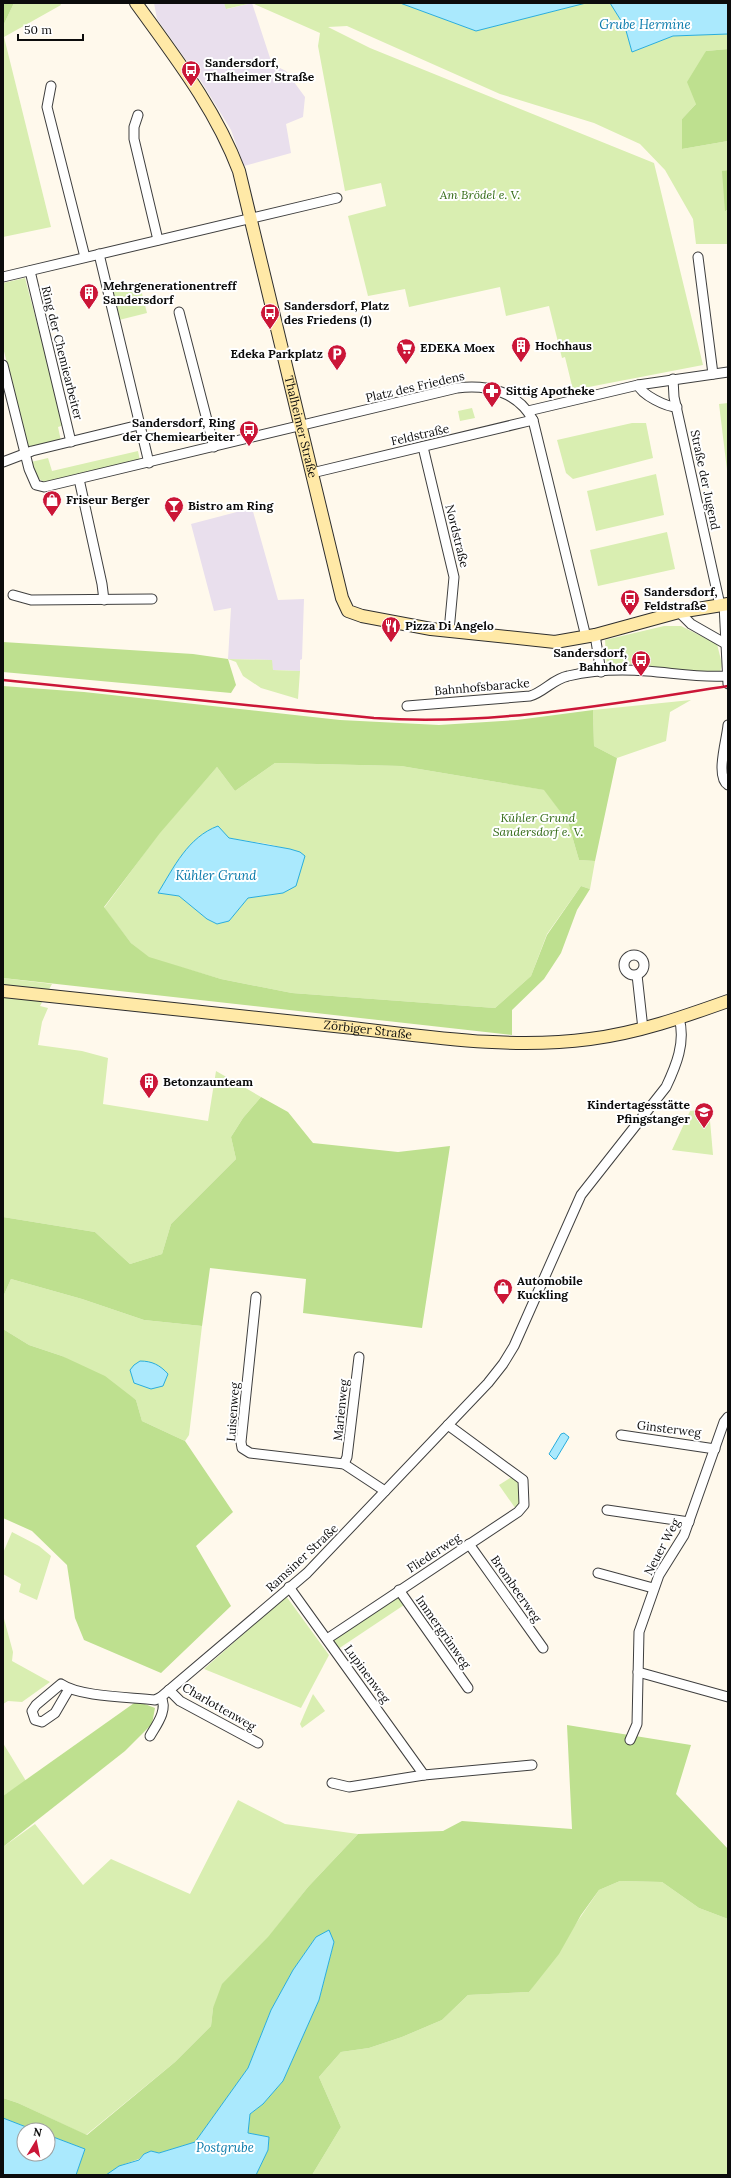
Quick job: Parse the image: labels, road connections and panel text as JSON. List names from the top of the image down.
{
  "streets": {
    "street": [
      "Ring der Chemiearbeiter",
      "Platz des Friedens",
      "Thalheimer Straße",
      "Feldstraße",
      "Straße der Jugend",
      "Nordstraße",
      "Bahnhofsbaracke",
      "Zörbiger Straße",
      "Marienweg",
      "Luisenweg",
      "Ginsterweg",
      "Neuer Weg",
      "Fliederweg",
      "Ramsiner Straße",
      "Brombeerweg",
      "Immergrünweg",
      "Lupinenweg",
      "Charlottenweg"
    ]
  },
  "crossings": [
    ["Platz des Friedens", "Thalheimer Straße"],
    ["Thalheimer Straße", "Feldstraße"],
    ["Thalheimer Straße", "Nordstraße"],
    ["Feldstraße", "Nordstraße"],
    ["Straße der Jugend", "Bahnhofsbaracke"],
    ["Zörbiger Straße", "Ramsiner Straße"],
    ["Marienweg", "Luisenweg"],
    ["Luisenweg", "Ramsiner Straße"],
    ["Ginsterweg", "Neuer Weg"],
    ["Fliederweg", "Ramsiner Straße"],
    ["Fliederweg", "Brombeerweg"],
    ["Fliederweg", "Immergrünweg"],
    ["Fliederweg", "Lupinenweg"],
    ["Ramsiner Straße", "Lupinenweg"],
    ["Ramsiner Straße", "Charlottenweg"]
  ],
  "water": ["Grube Hermine", "Kühler Grund", "Postgrube"],
  "parks": ["Am Brödel e. V.", "Kühler Grund Sandersdorf e. V."],
  "places": {
    "bus stop": [
      "Sandersdorf, Thalheimer Straße",
      "Sandersdorf, Platz des Friedens (1)",
      "Sandersdorf, Ring der Chemiearbeiter",
      "Sandersdorf, Feldstraße",
      "Sandersdorf, Bahnhof"
    ],
    "building": ["Mehrgenerationentreff Sandersdorf", "Hochhaus", "Betonzaunteam"],
    "supermarket": ["EDEKA Moex"],
    "parking": ["Edeka Parkplatz"],
    "pharmacy": ["Sittig Apotheke"],
    "shop": ["Friseur Berger", "Automobile Kuckling"],
    "bar": ["Bistro am Ring"],
    "restaurant": ["Pizza Di Angelo"],
    "school or university": ["Kindertagesstätte Pfingstanger"]
  },
  "scale_bar": "50 m",
  "north": "top"
}
